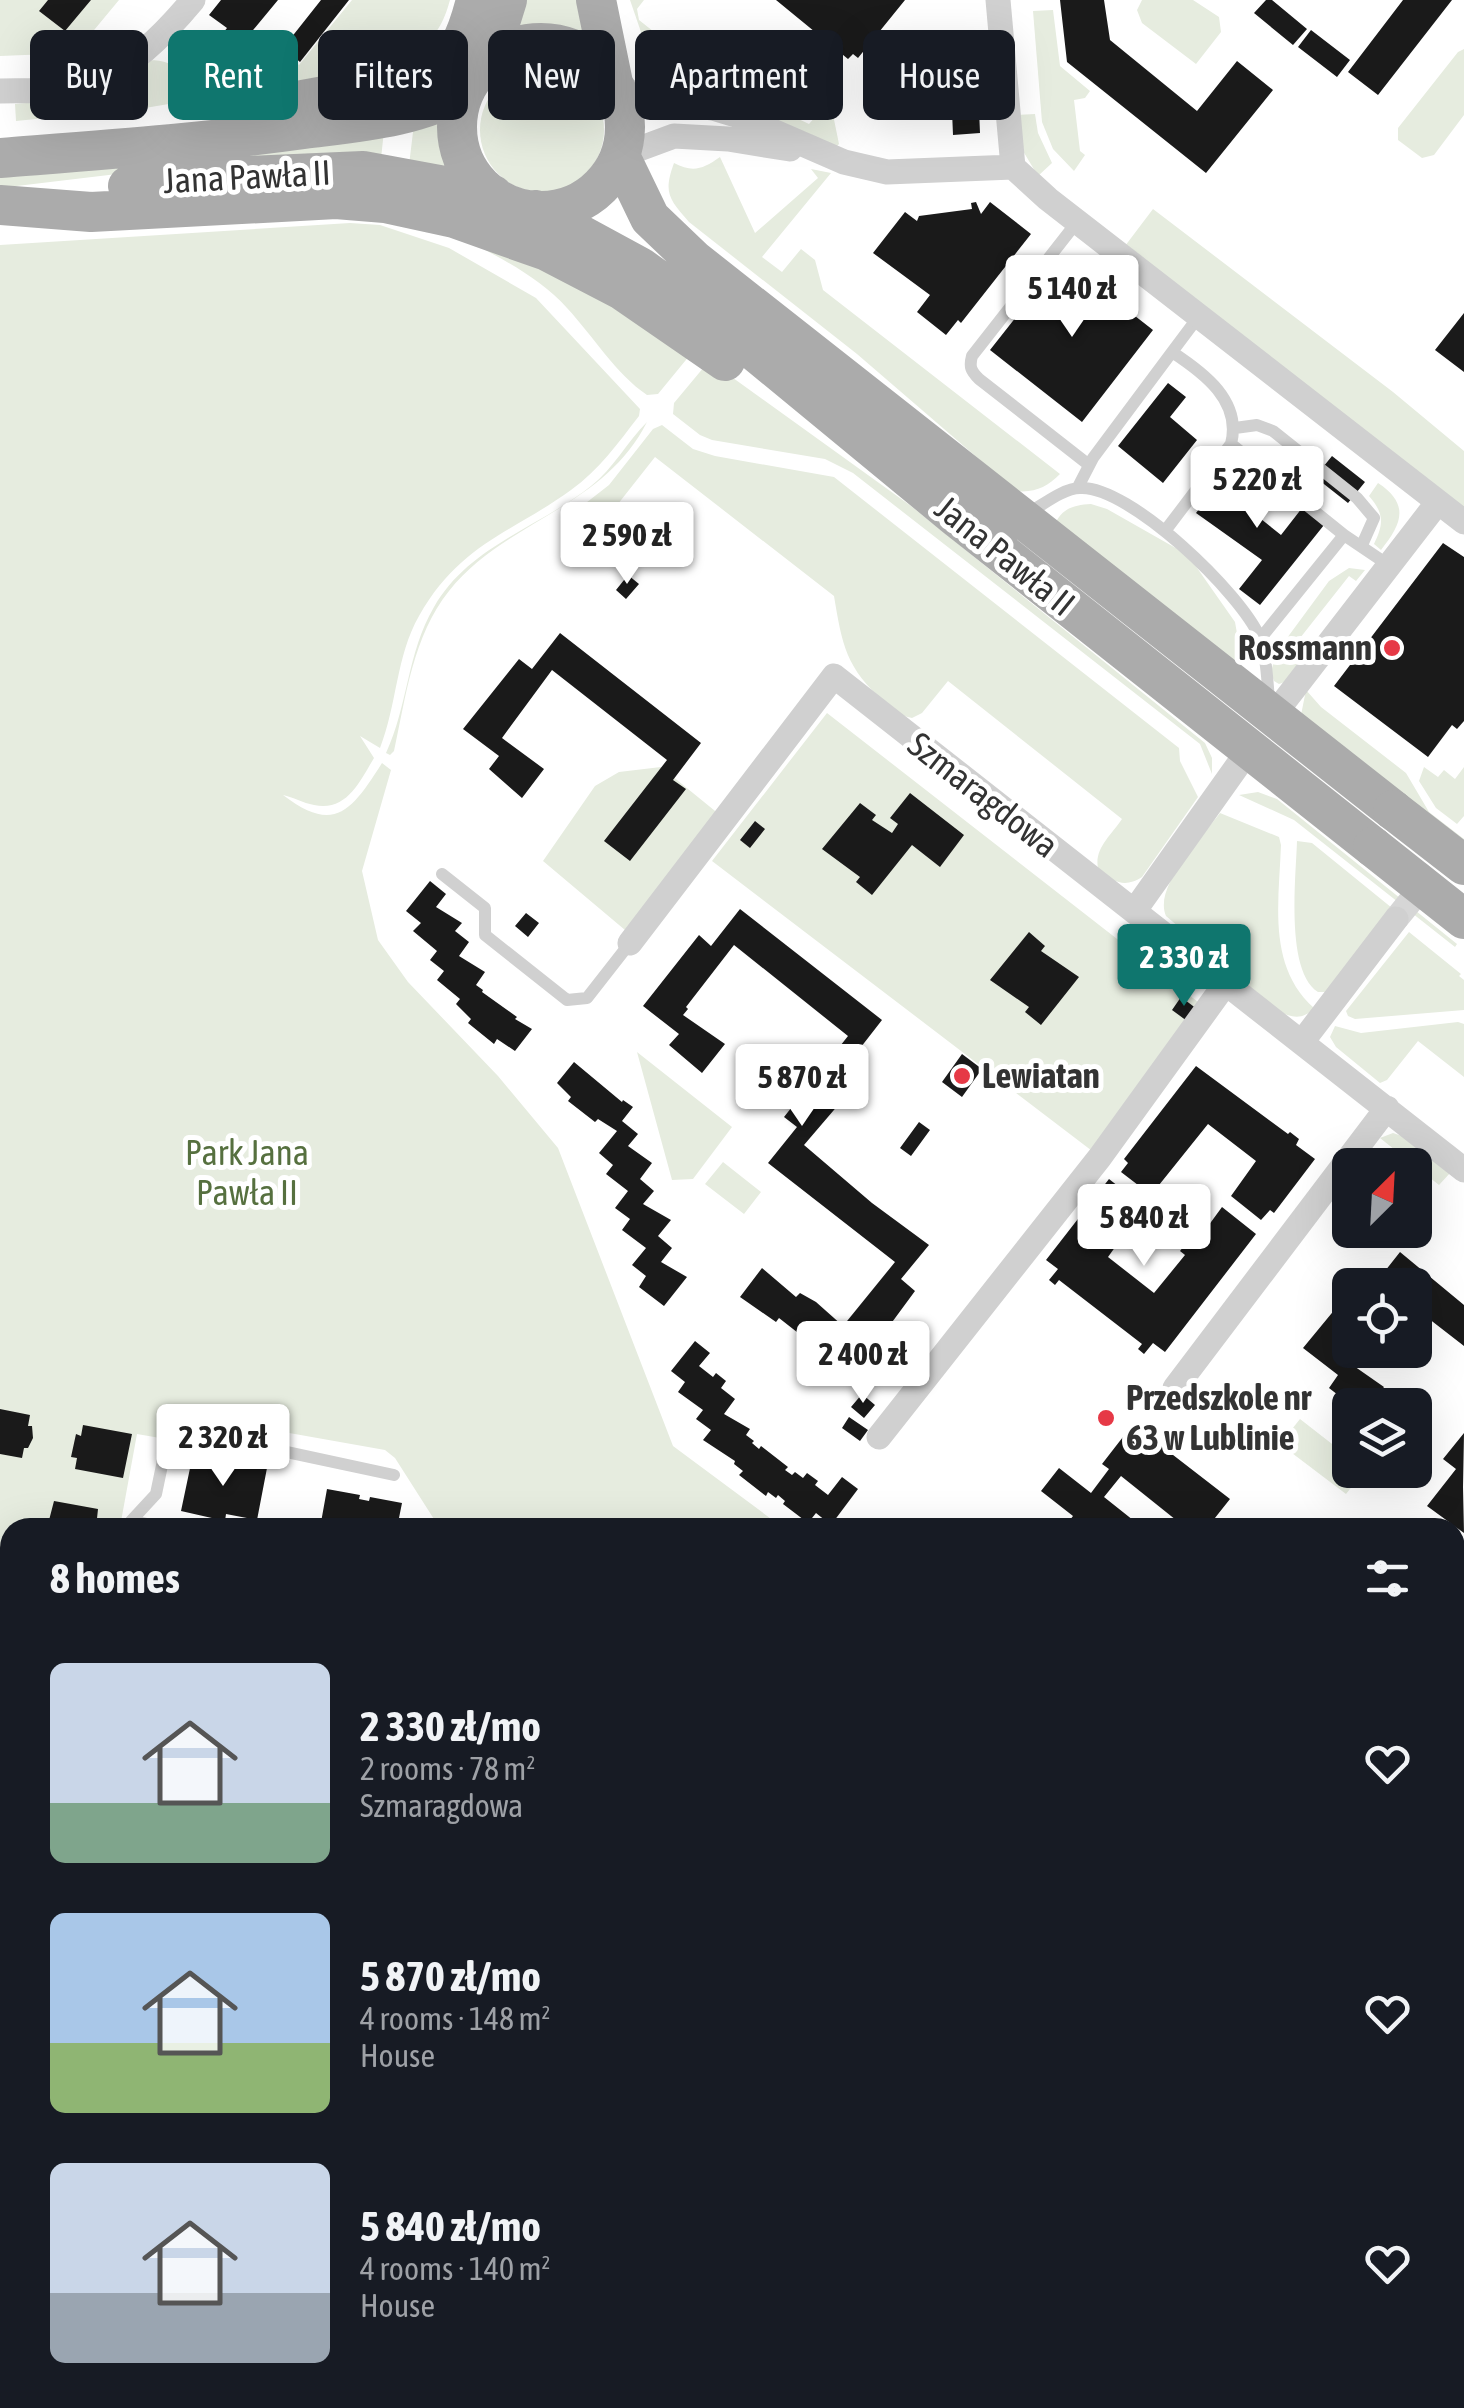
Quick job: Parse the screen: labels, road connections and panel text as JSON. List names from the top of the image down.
{
  "streets": {
    "main road": ["Jana Pawła II"],
    "street": ["Szmaragdowa"]
  },
  "parks": ["Park Jana Pawła II"],
  "places": ["Rossmann", "Lewiatan", "Przedszkole nr 63 w Lublinie"],
  "north": "top right",
  "page": {
    "chip": [
      "Buy",
      "Rent",
      "Filters",
      "New",
      "Apartment",
      "House"
    ],
    "price": [
      "5 140 zł",
      "5 220 zł",
      "2 590 zł",
      "2 330 zł",
      "5 870 zł",
      "5 840 zł",
      "2 400 zł",
      "2 320 zł"
    ],
    "heading": "8 homes",
    "list": [
      {
        "name": "2 330 zł/mo",
        "note": "2 rooms · 78 m² · Szmaragdowa"
      },
      {
        "name": "5 870 zł/mo",
        "note": "4 rooms · 148 m² · House"
      },
      {
        "name": "5 840 zł/mo",
        "note": "4 rooms · 140 m² · House"
      }
    ]
  }
}
